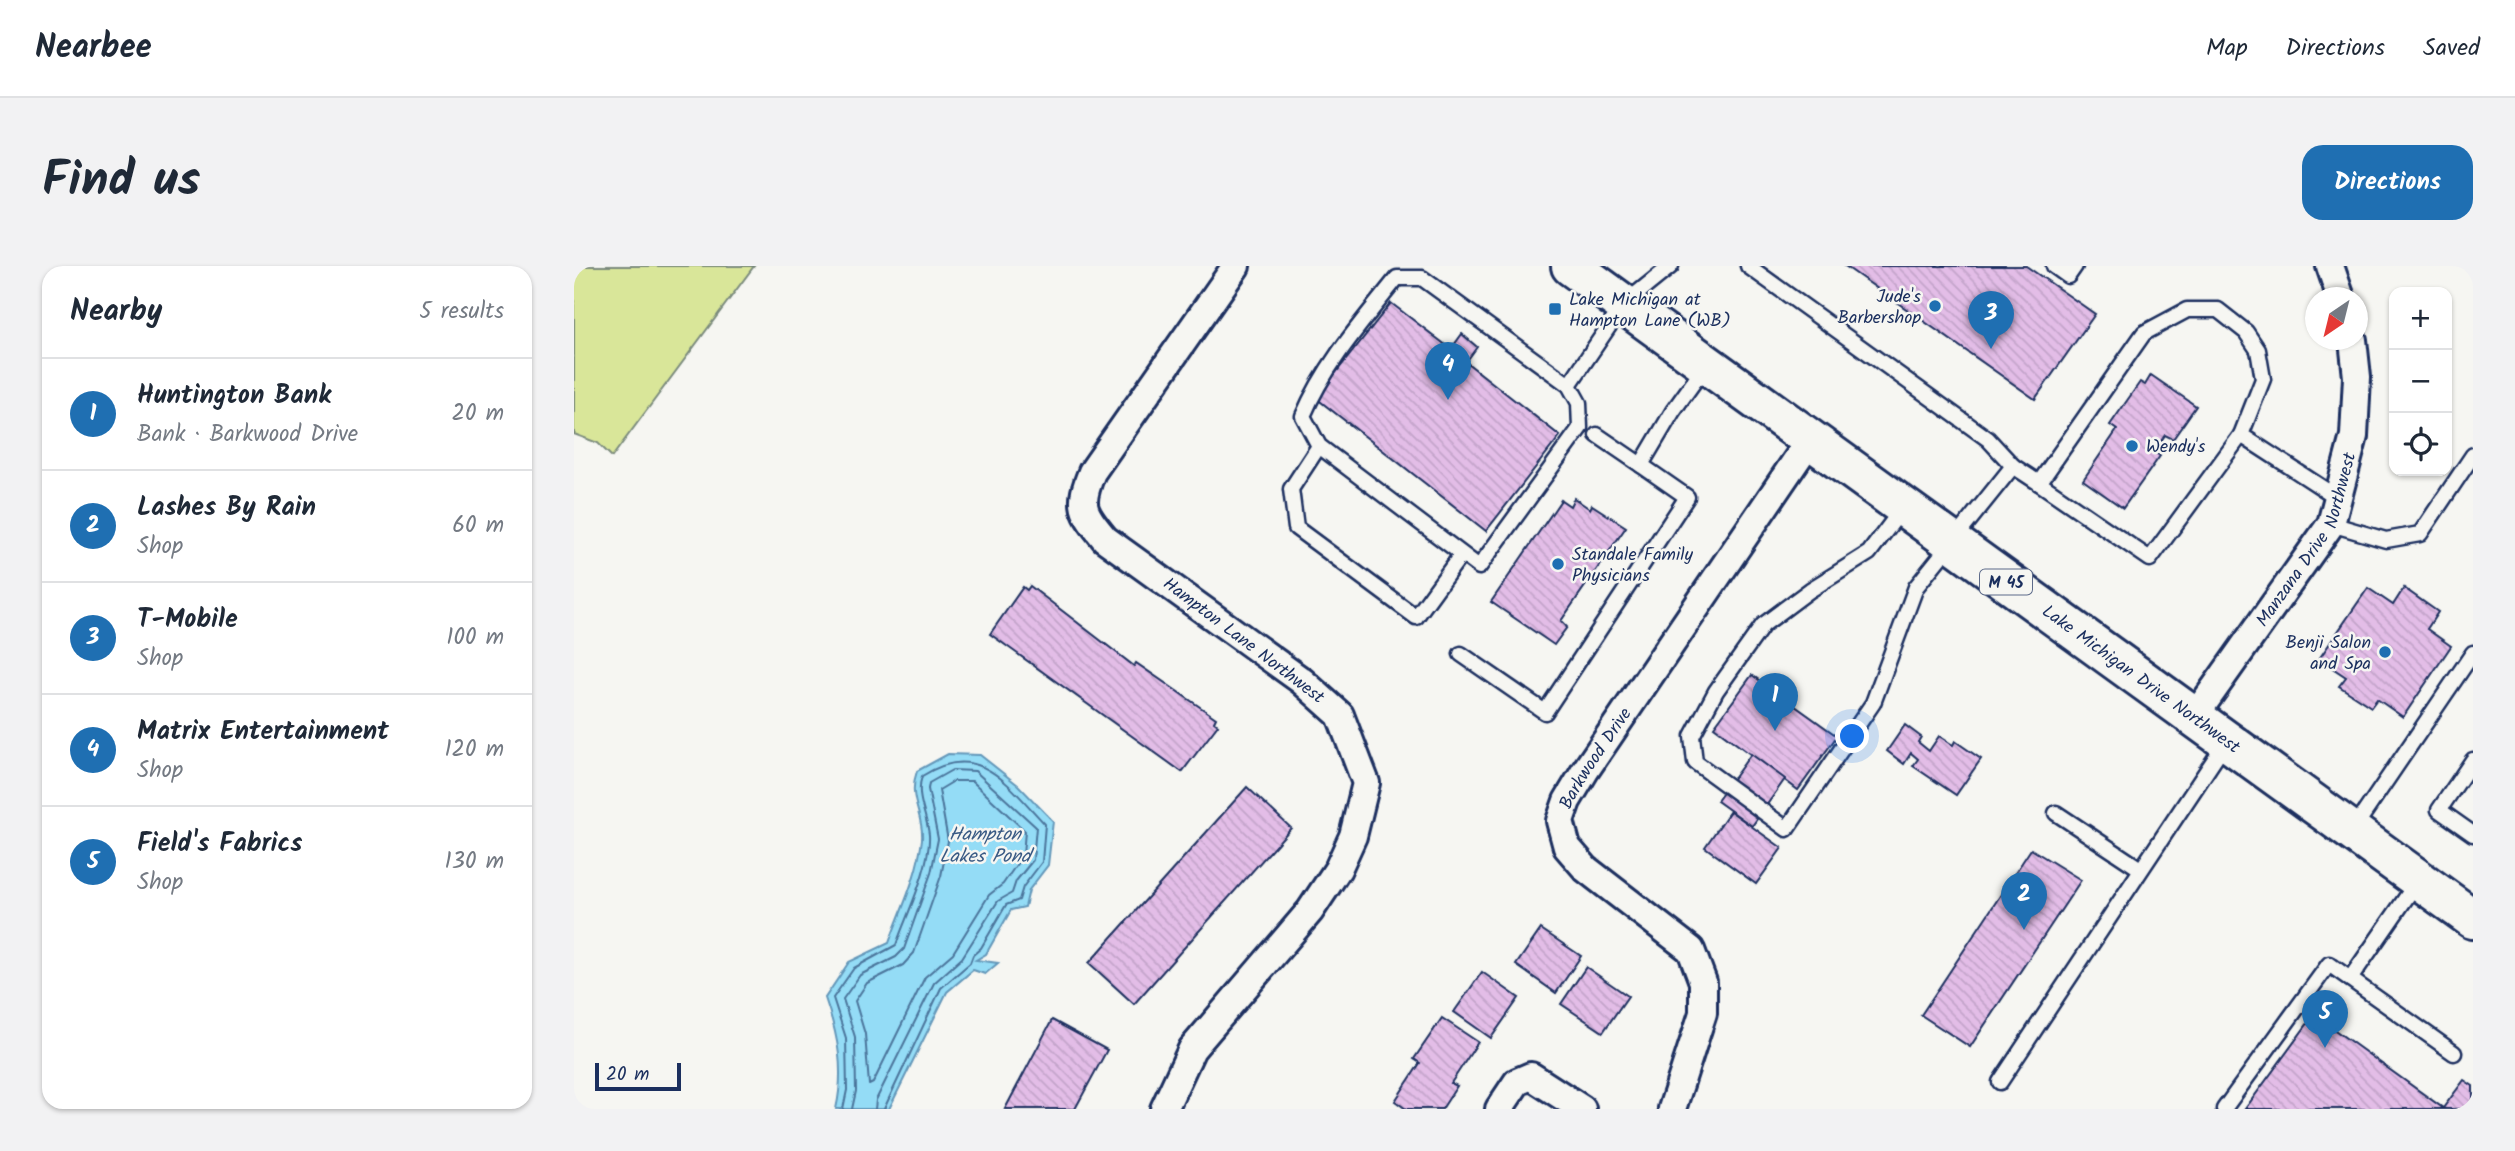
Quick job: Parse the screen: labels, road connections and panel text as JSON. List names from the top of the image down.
{
  "streets": {
    "highway": ["M 45", "Lake Michigan Drive Northwest"],
    "street": ["Manzana Drive Northwest", "Hampton Lane Northwest", "Barkwood Drive"]
  },
  "crossings": [
    ["Manzana Drive Northwest", "Lake Michigan Drive Northwest"],
    ["Lake Michigan Drive Northwest", "Barkwood Drive"]
  ],
  "water": ["Hampton Lakes Pond"],
  "places": {
    "other": [
      "Jude's Barbershop",
      "Wendy's",
      "Standale Family Physicians",
      "Benji Salon and Spa"
    ],
    "transit": ["Lake Michigan at Hampton Lane (WB)"]
  },
  "scale_bar": "20 m",
  "north": "bottom left",
  "page": {
    "header": "Nearbee",
    "nav": ["Map", "Directions", "Saved"],
    "title": "Find us",
    "buttons": "Directions",
    "heading": ["Nearby", "5 results"],
    "map_buttons": ["+", "−"],
    "pins": [
      "3",
      "4",
      "1",
      "2",
      "5"
    ],
    "list": [
      {
        "mark": "1",
        "name": "Huntington Bank",
        "note": "Bank · Barkwood Drive",
        "value": "20 m"
      },
      {
        "mark": "2",
        "name": "Lashes By Rain",
        "note": "Shop",
        "value": "60 m"
      },
      {
        "mark": "3",
        "name": "T-Mobile",
        "note": "Shop",
        "value": "100 m"
      },
      {
        "mark": "4",
        "name": "Matrix Entertainment",
        "note": "Shop",
        "value": "120 m"
      },
      {
        "mark": "5",
        "name": "Field's Fabrics",
        "note": "Shop",
        "value": "130 m"
      }
    ],
    "scale": "20 m"
  }
}
